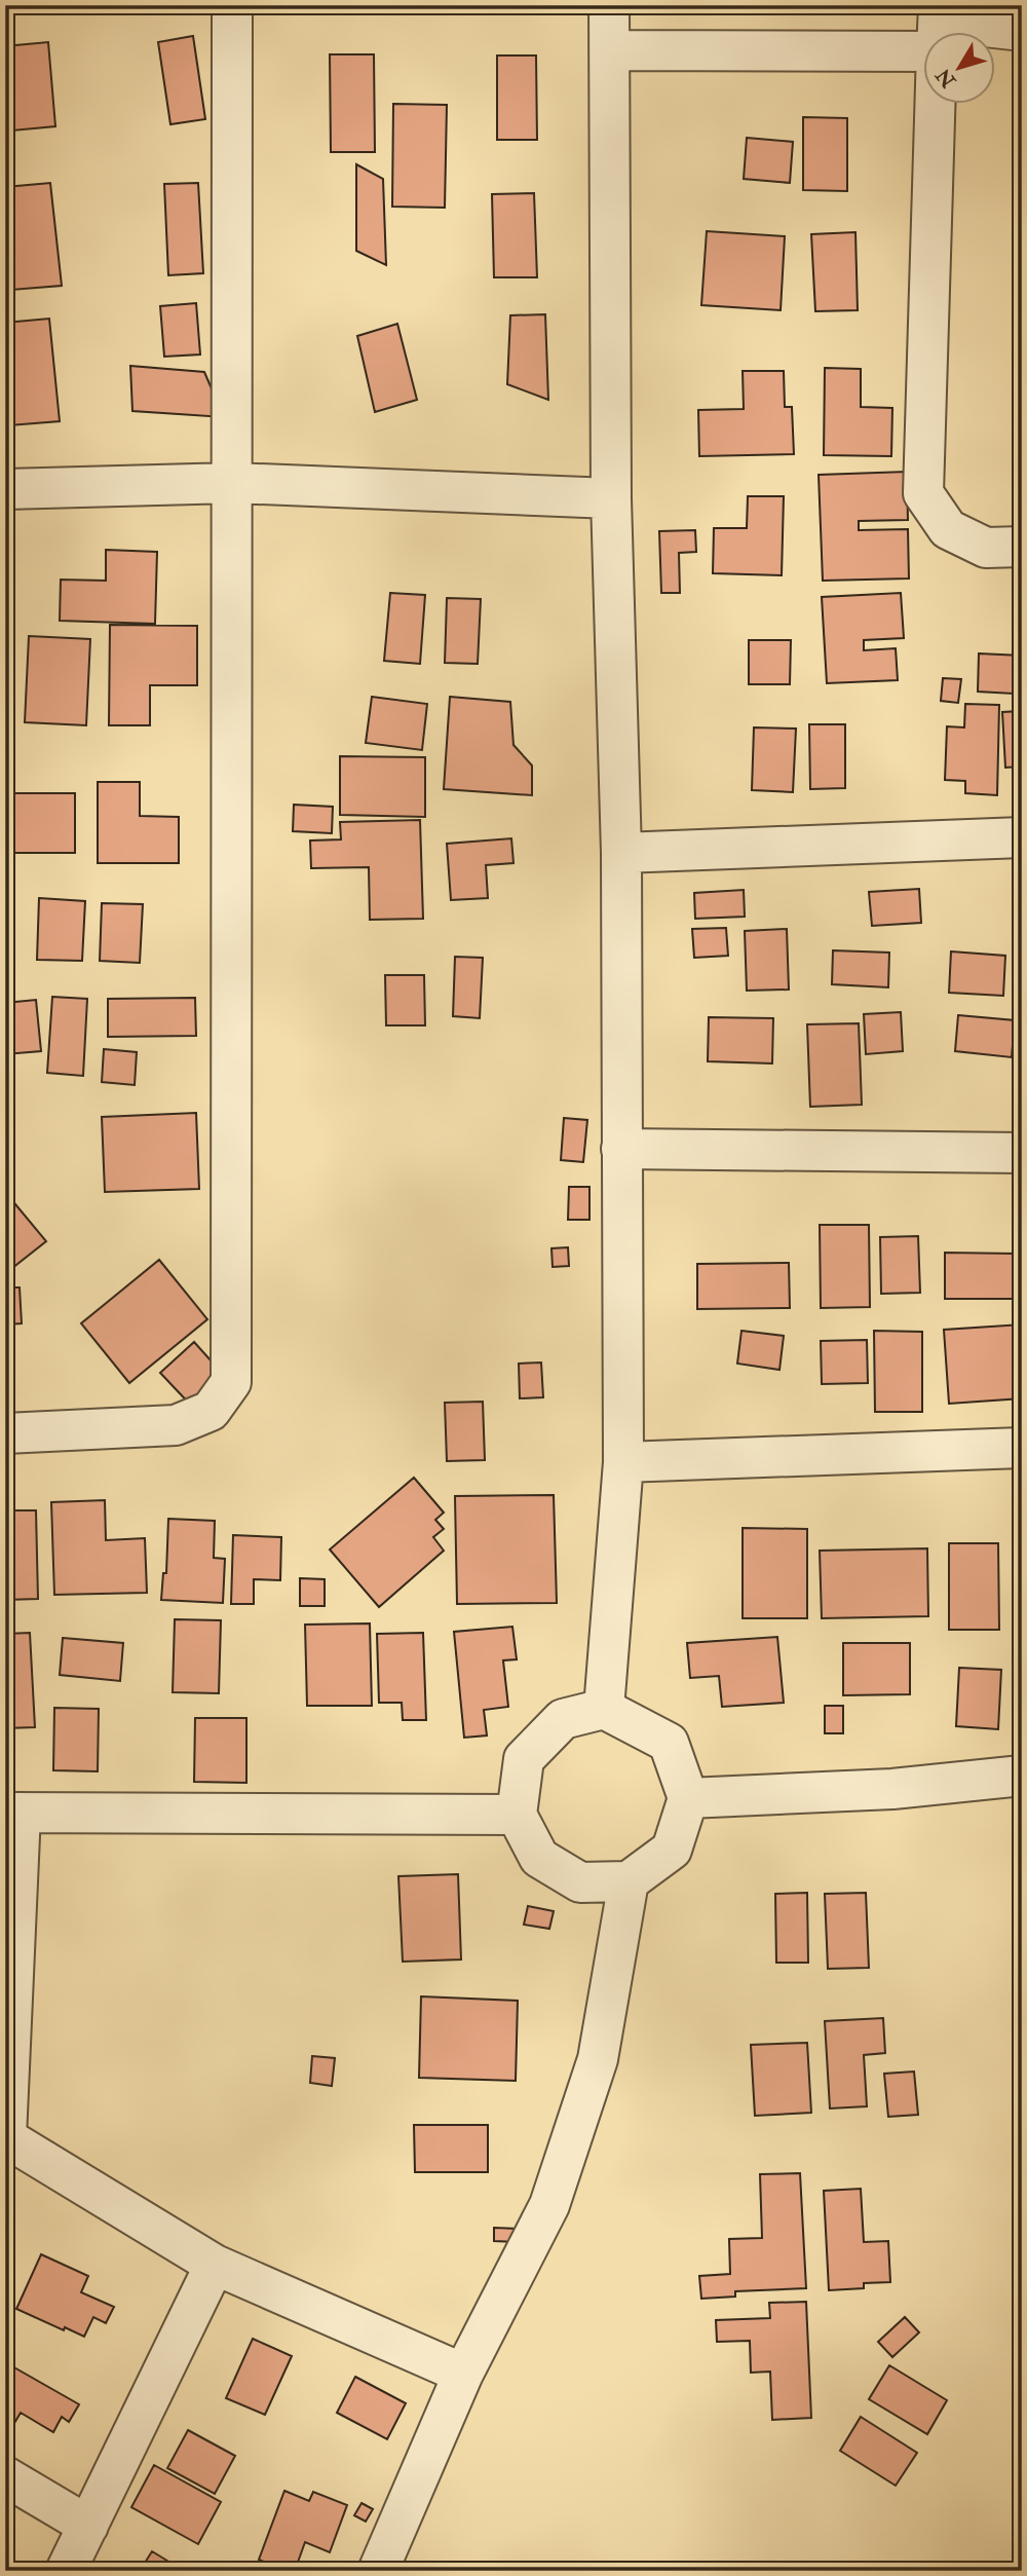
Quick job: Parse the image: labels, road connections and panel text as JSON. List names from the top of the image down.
{
  "north": "bottom left"
}
